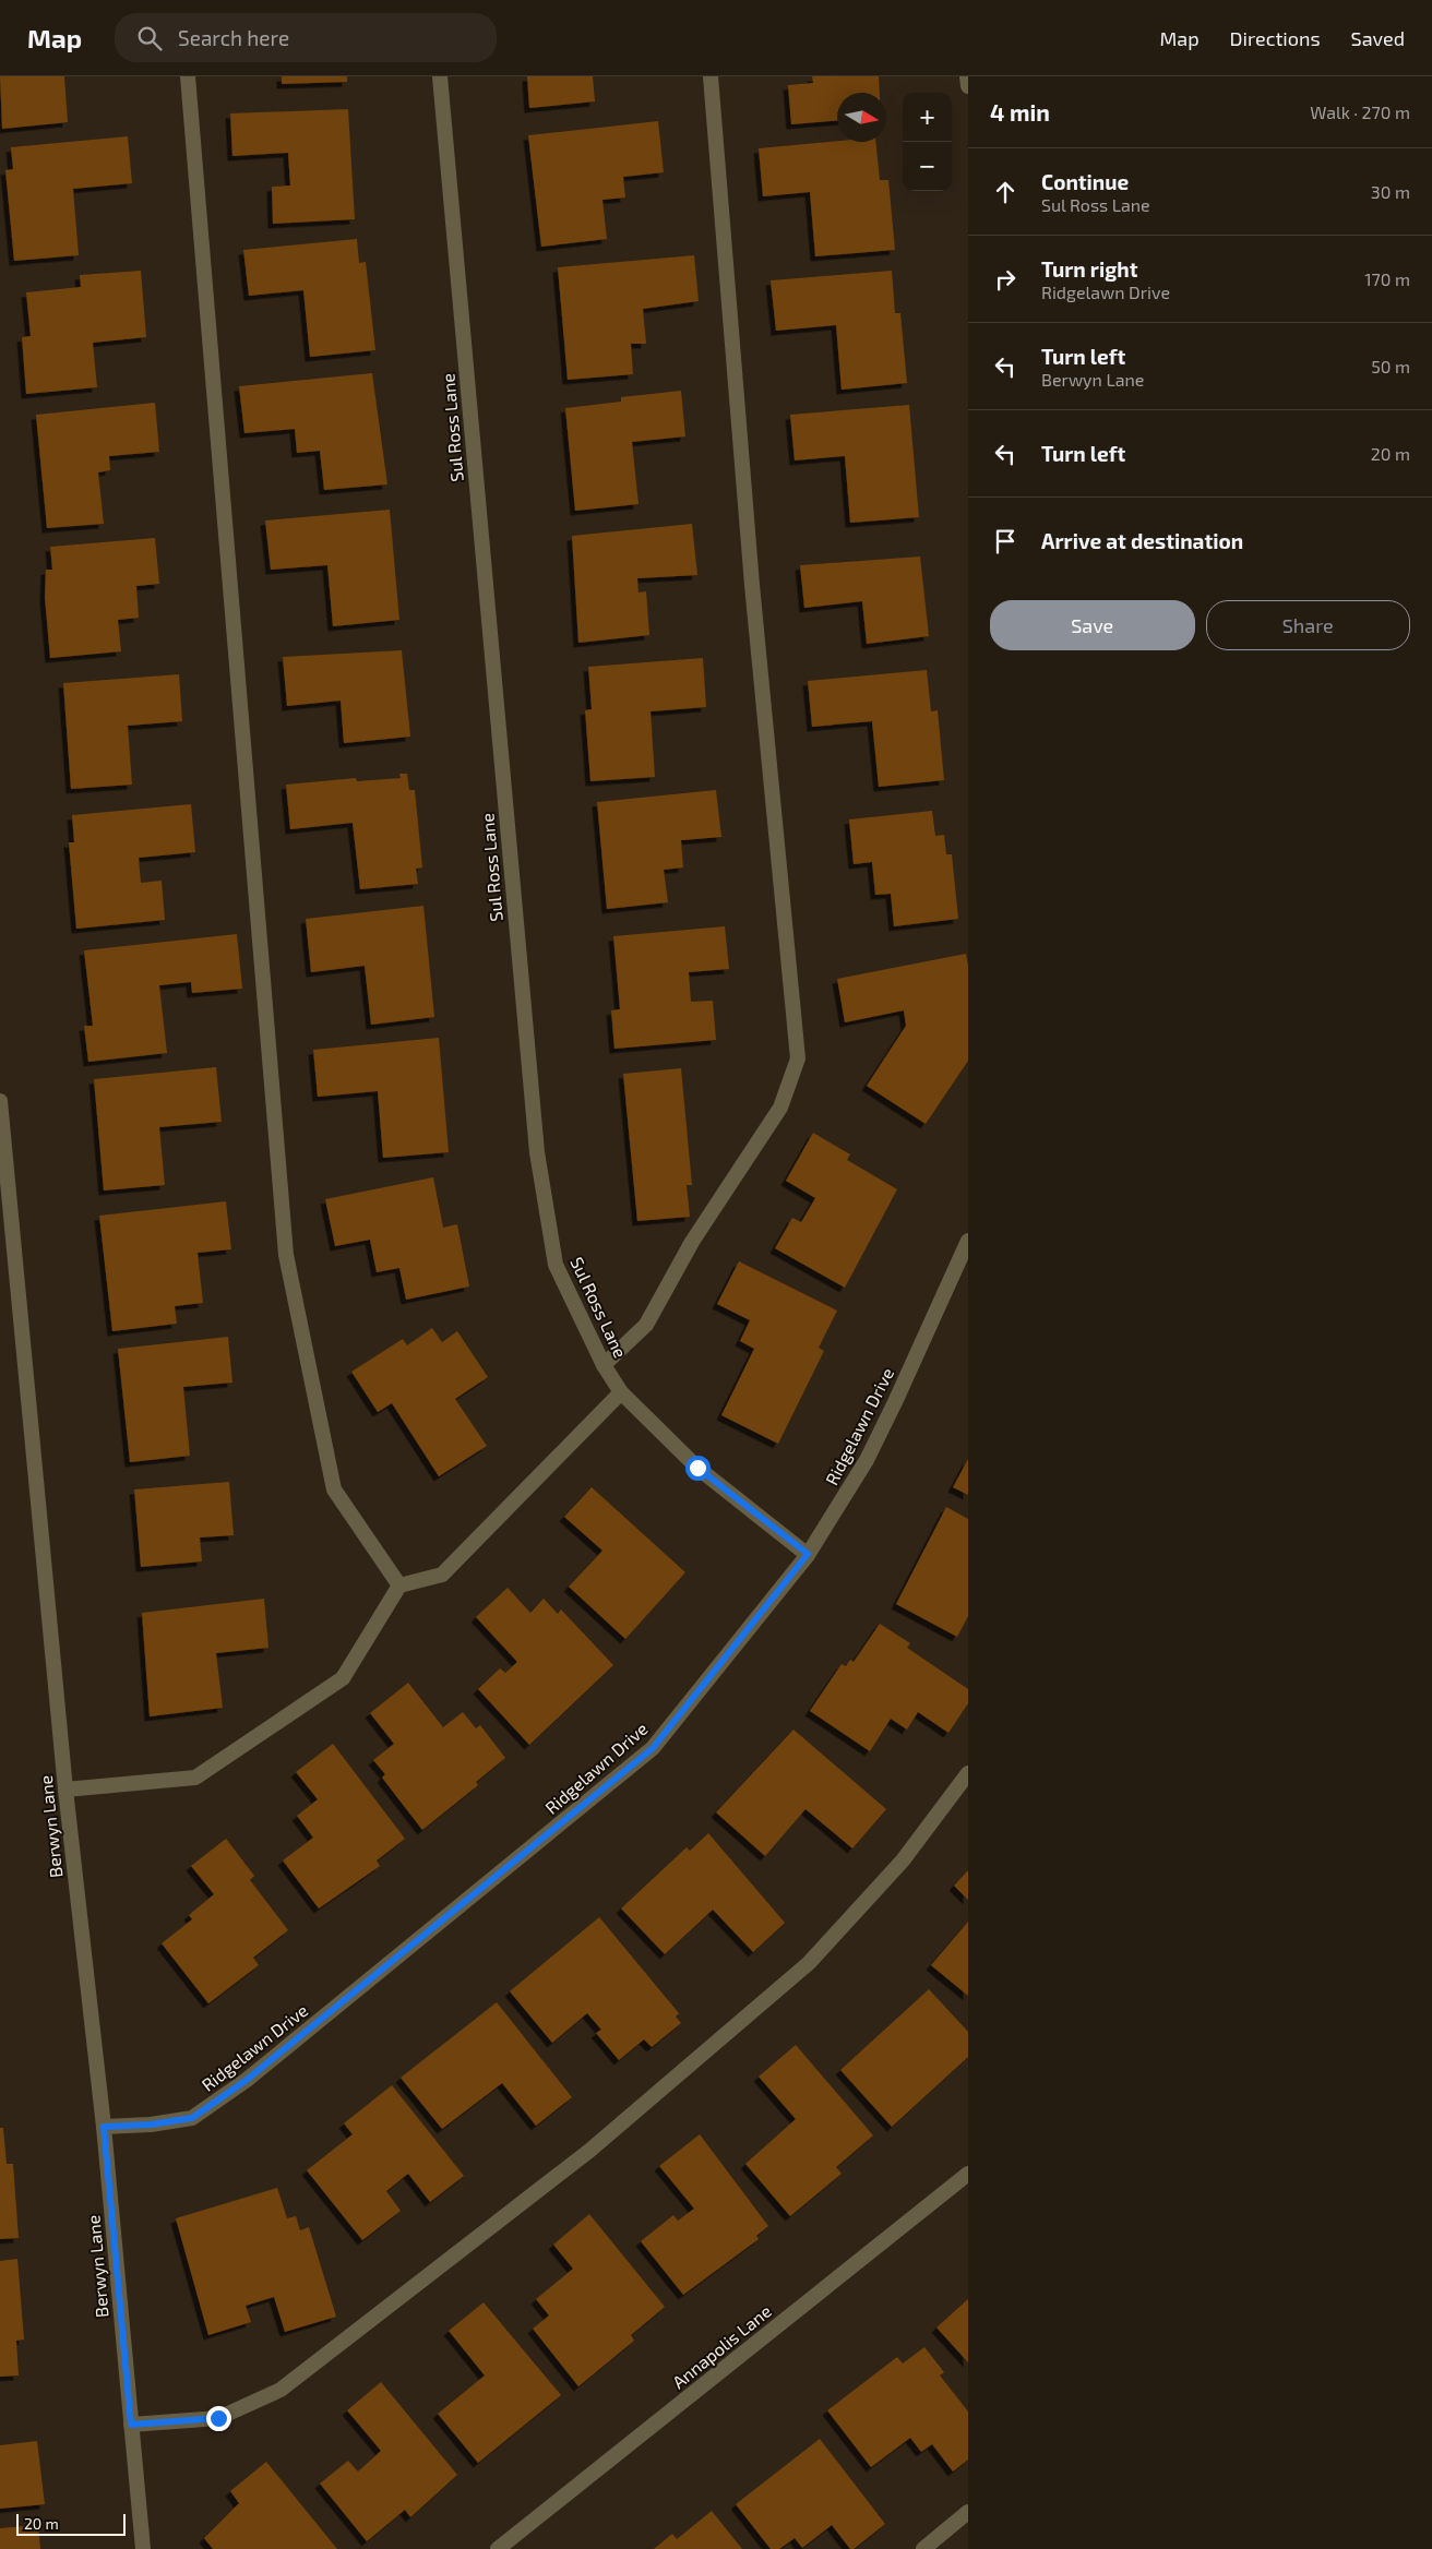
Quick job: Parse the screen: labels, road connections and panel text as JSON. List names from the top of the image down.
{
  "streets": {
    "street": [
      "Sul Ross Lane",
      "Ridgelawn Drive",
      "Berwyn Lane",
      "Annapolis Lane"
    ]
  },
  "crossings": [
    ["Sul Ross Lane", "Ridgelawn Drive"],
    ["Ridgelawn Drive", "Berwyn Lane"]
  ],
  "scale_bar": "20 m",
  "north": "right",
  "page": {
    "header": "Map",
    "search": "Search here",
    "nav": ["Map", "Directions", "Saved"],
    "heading": ["4 min", "Walk · 270 m"],
    "map_buttons": ["+", "−"],
    "list": [
      ["Continue", "Sul Ross Lane", "30 m"],
      ["Turn right", "Ridgelawn Drive", "170 m"],
      ["Turn left", "Berwyn Lane", "50 m"],
      ["Turn left", "20 m"],
      "Arrive at destination"
    ],
    "buttons": ["Save", "Share"],
    "scale": "20 m"
  }
}
